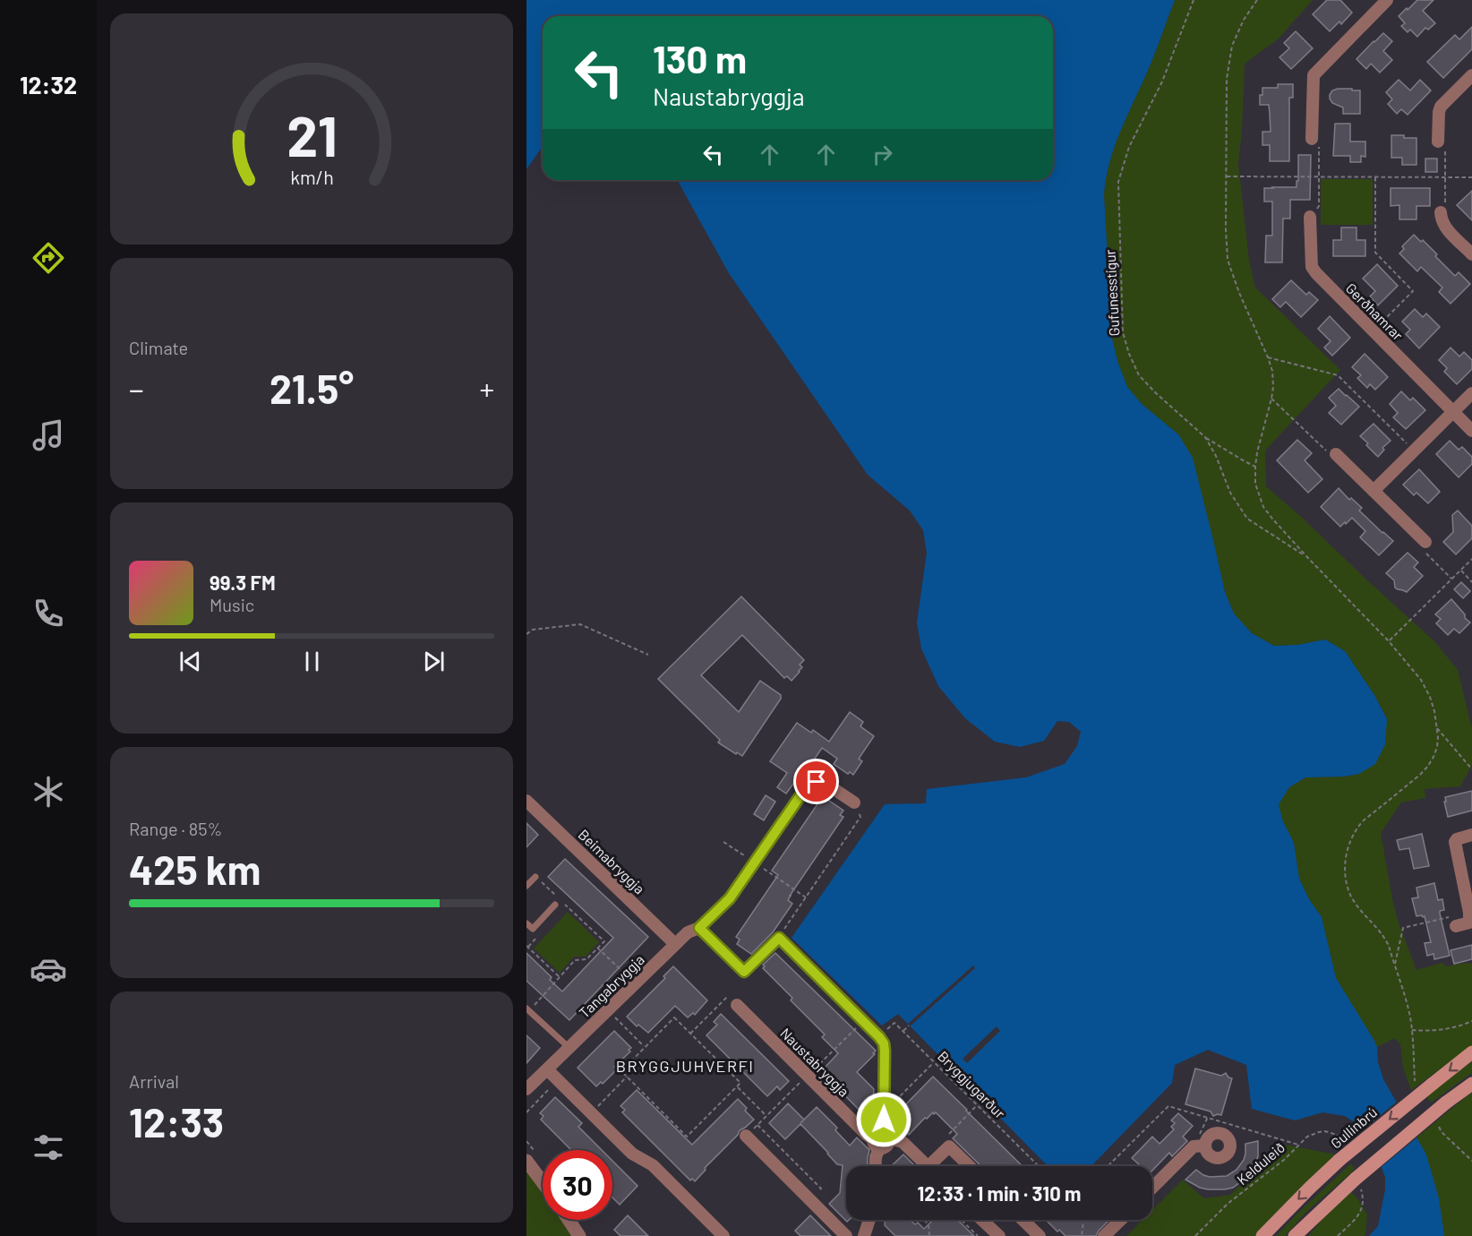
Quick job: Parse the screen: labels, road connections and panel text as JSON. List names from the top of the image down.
{
  "streets": {
    "main road": ["Gullinbrú"],
    "street": [
      "Gerðhamrar",
      "Beimabryggja",
      "Tangabryggja",
      "Naustabryggja"
    ],
    "path": ["Gufunesstígur", "Bryggjugarður", "Kelduleið"]
  },
  "crossings": [
    ["Beimabryggja", "Tangabryggja"]
  ],
  "districts": ["BRYGGJUHVERFI"],
  "page": {
    "tabs": "12:32",
    "turn": ["130 m", "Naustabryggja"],
    "tile": [
      "Climate",
      ["Range · 85%", "425 km"],
      ["Arrival", "12:33"]
    ],
    "heat": ["−", "21.5°", "+"],
    "song": ["99.3 FM", "Music"],
    "limit": "30",
    "trip": "12:33 · 1 min · 310 m",
    "gauge": ["21", "km/h"]
  }
}
